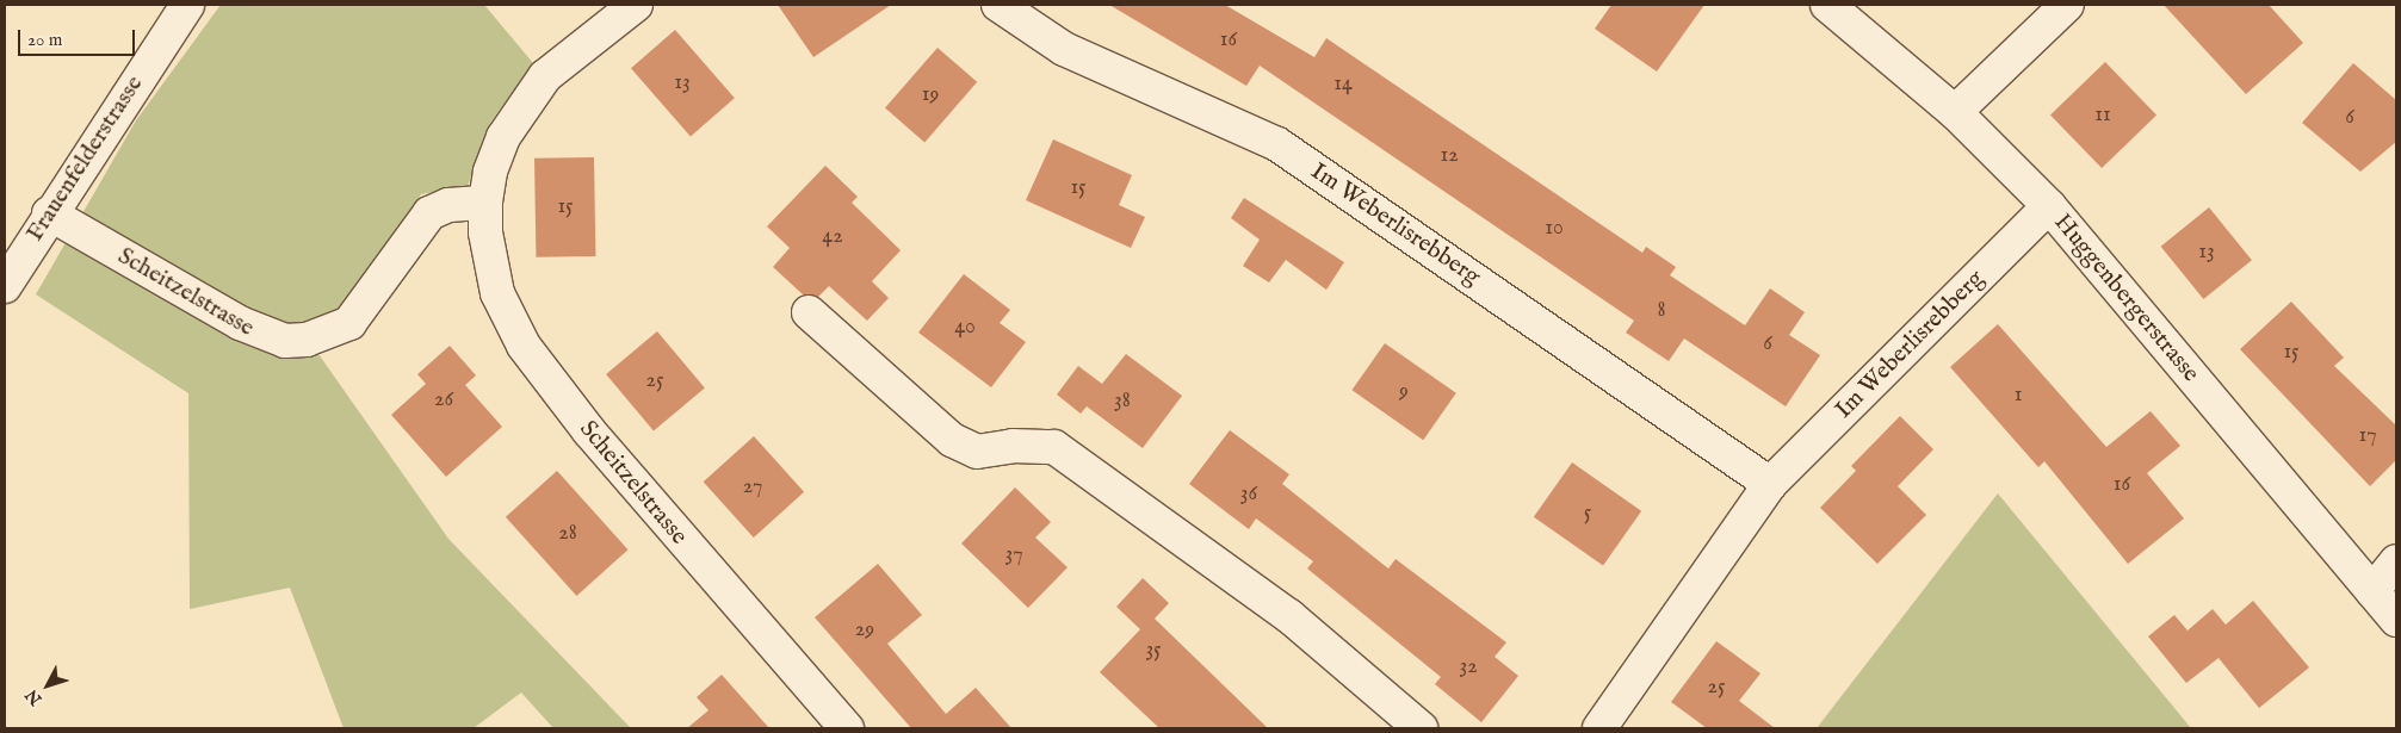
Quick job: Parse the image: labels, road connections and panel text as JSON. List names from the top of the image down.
{
  "streets": {
    "street": [
      "Frauenfelderstrasse",
      "Im Weberlisrebberg",
      "Scheitzelstrasse",
      "Huggenbergerstrasse"
    ]
  },
  "crossings": [
    ["Frauenfelderstrasse", "Scheitzelstrasse"],
    ["Im Weberlisrebberg", "Huggenbergerstrasse"]
  ],
  "house_numbers": [
    "16",
    "13",
    "14",
    "19",
    "11",
    "6",
    "12",
    "15",
    "15",
    "10",
    "42",
    "13",
    "8",
    "40",
    "6",
    "15",
    "25",
    "9",
    "1",
    "26",
    "38",
    "17",
    "16",
    "27",
    "36",
    "5",
    "28",
    "37",
    "29",
    "35",
    "32",
    "25"
  ],
  "scale_bar": "20 m",
  "north": "bottom left"
}
